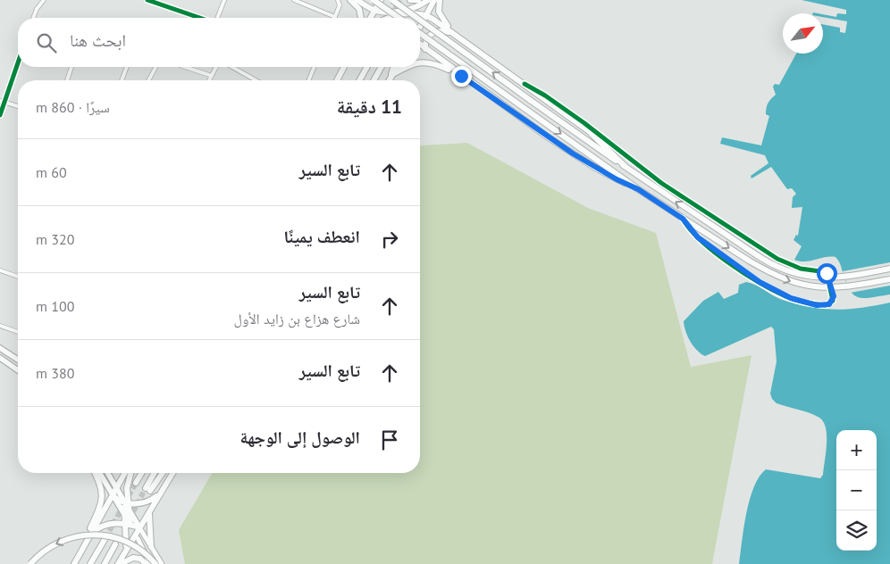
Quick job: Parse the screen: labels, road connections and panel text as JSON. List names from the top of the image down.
{
  "north": "top right",
  "page": {
    "search": "ابحث هنا",
    "heading": ["11 دقيقة", "سيرًا · 860 m"],
    "list": [
      ["تابع السير", "60 m"],
      ["انعطف يمينًا", "320 m"],
      ["تابع السير", "شارع هزاع بن زايد الأول", "100 m"],
      ["تابع السير", "380 m"],
      "الوصول إلى الوجهة"
    ],
    "map_buttons": ["+", "−"]
  }
}
